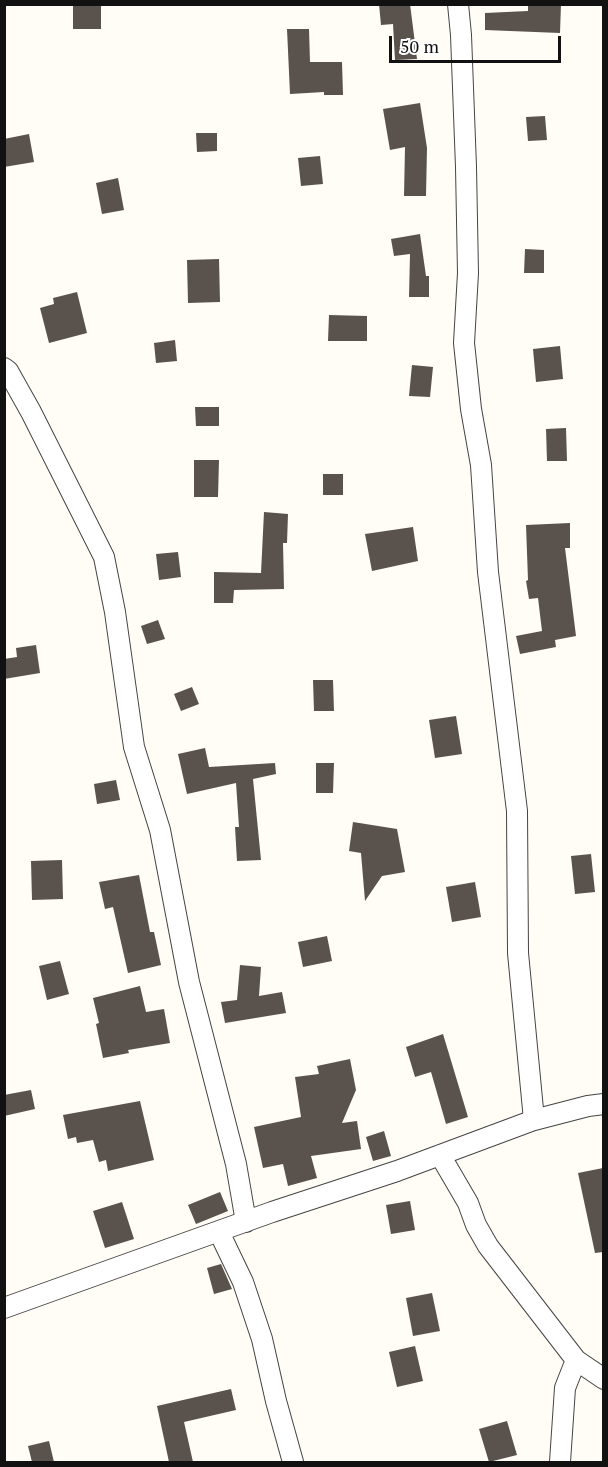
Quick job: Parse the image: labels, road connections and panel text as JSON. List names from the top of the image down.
{
  "scale_bar": "50 m"
}
